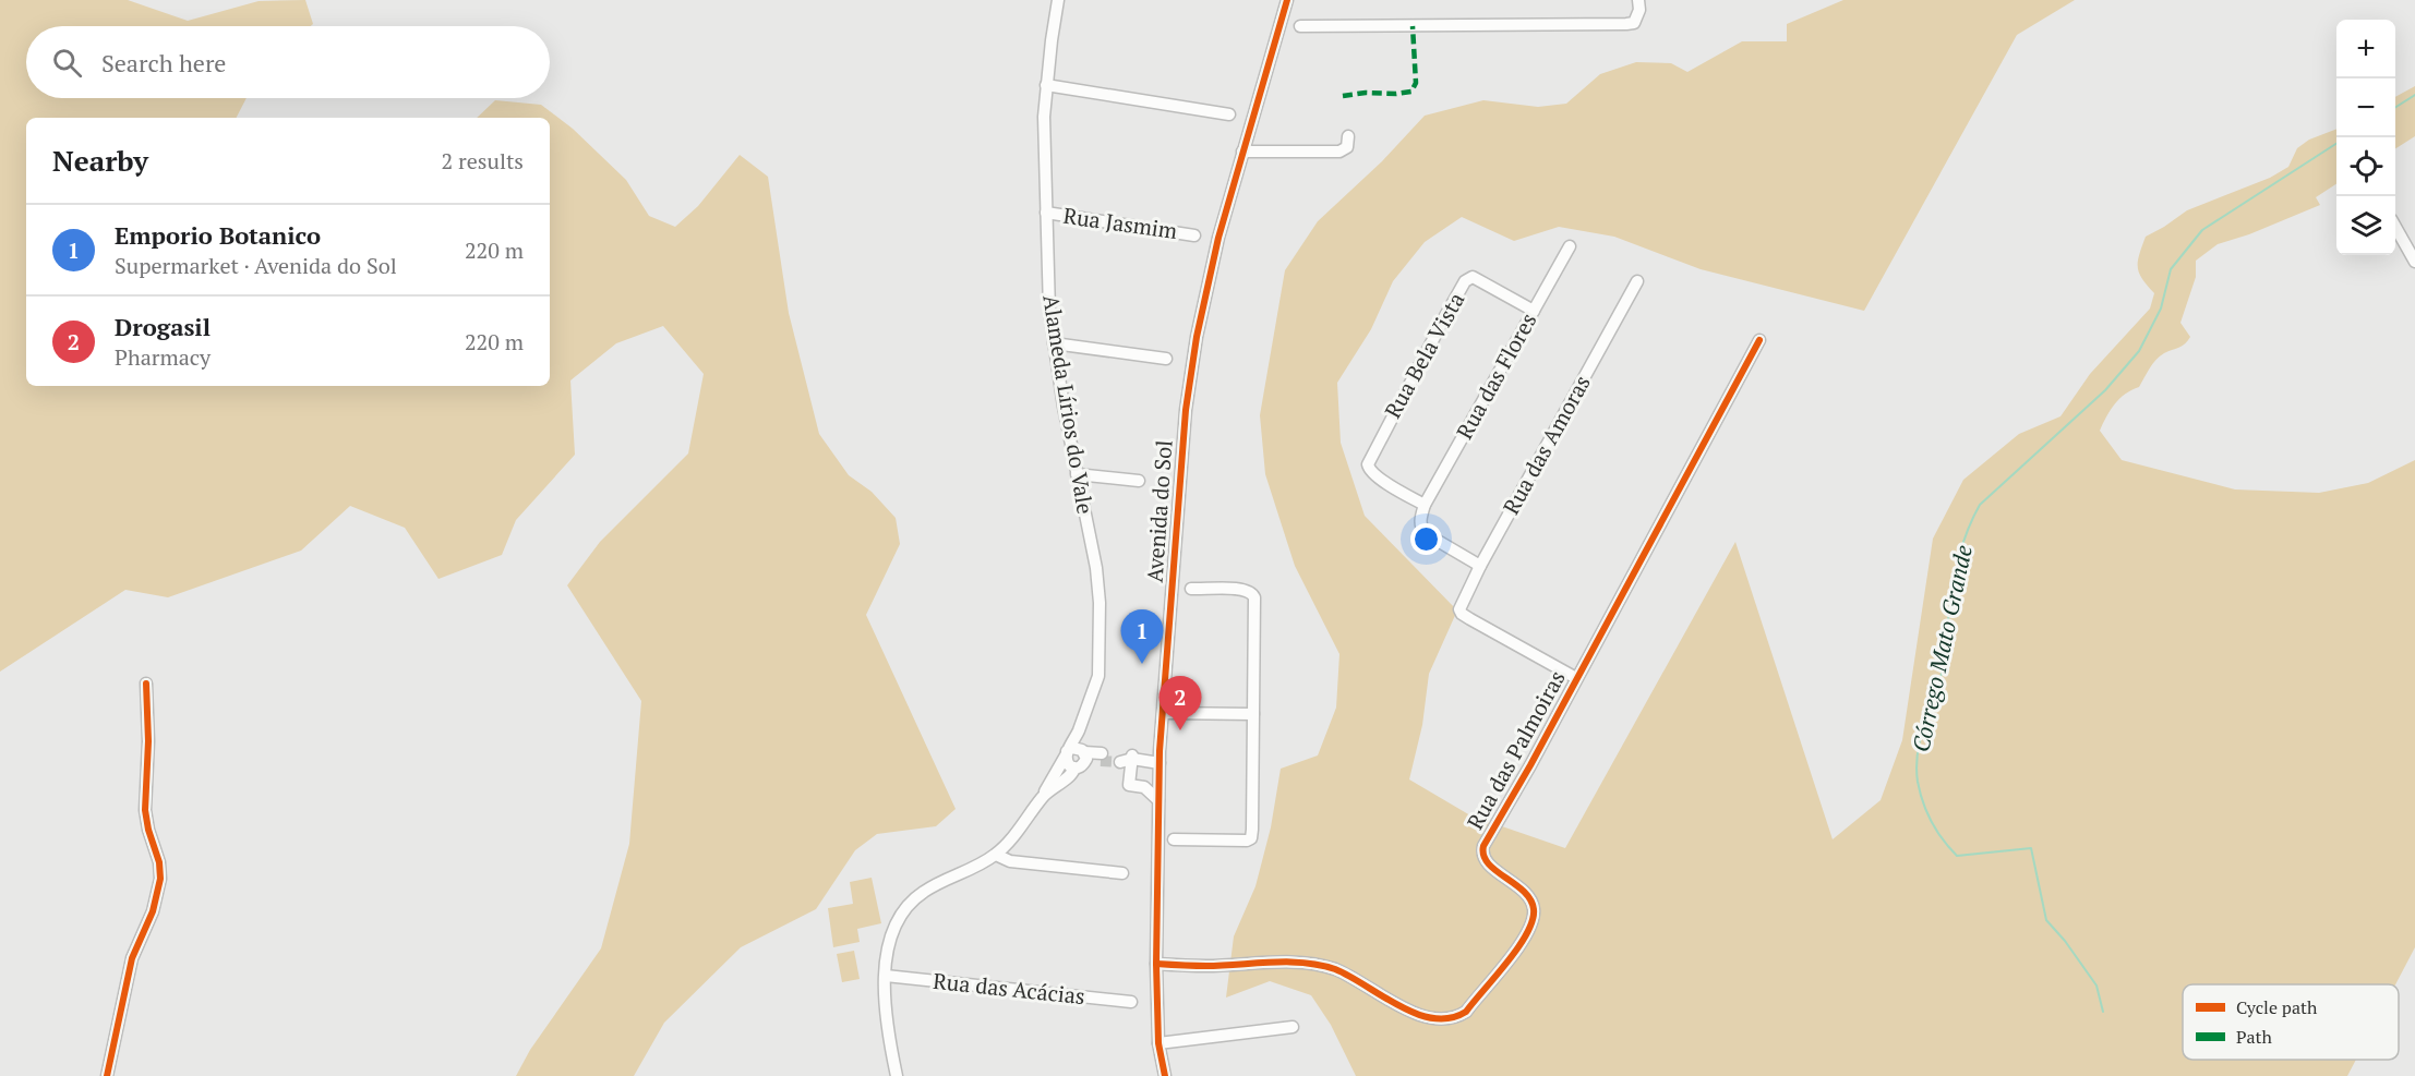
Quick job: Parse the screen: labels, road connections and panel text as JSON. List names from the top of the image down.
{
  "streets": {
    "street": [
      "Rua Jasmim",
      "Rua Bela Vista",
      "Rua das Flores",
      "Alameda Lírios do Vale",
      "Rua das Amoras",
      "Avenida do Sol",
      "Rua das Palmoiras",
      "Rua das Acácias"
    ]
  },
  "crossings": [
    ["Rua Jasmim", "Alameda Lírios do Vale"],
    ["Rua Bela Vista", "Rua das Flores"],
    ["Rua das Amoras", "Rua das Palmoiras"],
    ["Avenida do Sol", "Rua das Palmoiras"]
  ],
  "water": ["Córrego Mato Grande"],
  "legend": ["Cycle path", "Path"],
  "page": {
    "map_buttons": ["+", "−"],
    "search": "Search here",
    "heading": ["Nearby", "2 results"],
    "list": [
      {
        "mark": "1",
        "name": "Emporio Botanico",
        "note": "Supermarket · Avenida do Sol",
        "value": "220 m"
      },
      {
        "mark": "2",
        "name": "Drogasil",
        "note": "Pharmacy",
        "value": "220 m"
      }
    ],
    "pins": ["1", "2"]
  }
}
